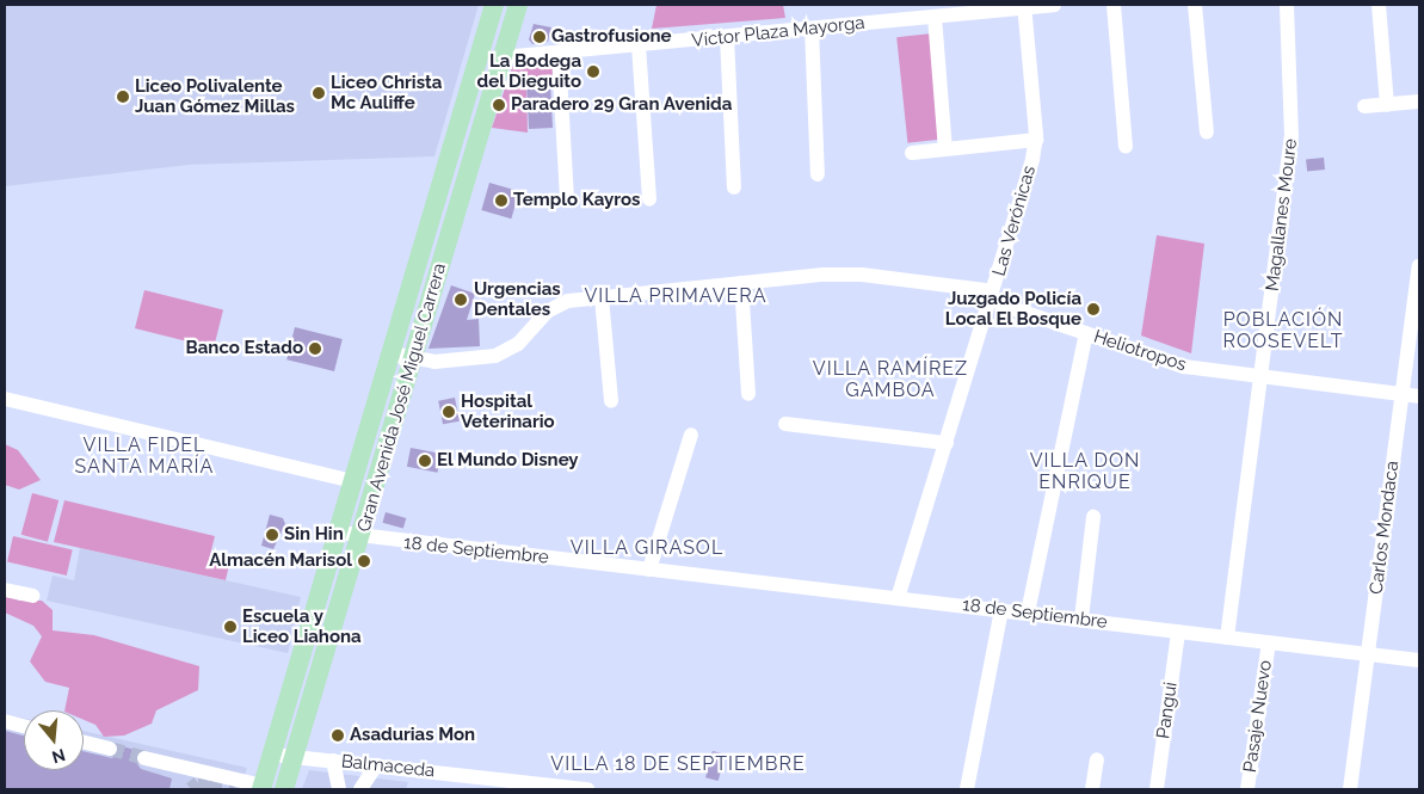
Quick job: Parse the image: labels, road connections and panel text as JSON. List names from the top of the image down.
{
  "streets": {
    "main road": ["Gran Avenida José Miguel Carrera"],
    "street": [
      "Víctor Plaza Mayorga",
      "Magallanes Moure",
      "Las Verónicas",
      "Heliotropos",
      "Carlos Mondaca",
      "18 de Septiembre",
      "Pangui",
      "Pasaje Nuevo",
      "Balmaceda"
    ]
  },
  "crossings": [
    ["Víctor Plaza Mayorga", "Las Verónicas"],
    ["Víctor Plaza Mayorga", "Gran Avenida José Miguel Carrera"],
    ["Magallanes Moure", "Heliotropos"],
    ["Magallanes Moure", "18 de Septiembre"],
    ["Las Verónicas", "Heliotropos"],
    ["Las Verónicas", "18 de Septiembre"],
    ["Heliotropos", "Gran Avenida José Miguel Carrera"],
    ["Heliotropos", "Carlos Mondaca"],
    ["Gran Avenida José Miguel Carrera", "18 de Septiembre"],
    ["Gran Avenida José Miguel Carrera", "Balmaceda"],
    ["Carlos Mondaca", "18 de Septiembre"],
    ["18 de Septiembre", "Pangui"],
    ["18 de Septiembre", "Pasaje Nuevo"]
  ],
  "districts": [
    "VILLA PRIMAVERA",
    "POBLACIÓN ROOSEVELT",
    "VILLA RAMÍREZ GAMBOA",
    "VILLA FIDEL SANTA MARÍA",
    "VILLA DON ENRIQUE",
    "VILLA GIRASOL",
    "VILLA 18 DE SEPTIEMBRE"
  ],
  "places": [
    "Gastrofusione",
    "La Bodega del Dieguito",
    "Liceo Christa Mc Auliffe",
    "Liceo Polivalente Juan Gómez Millas",
    "Paradero 29 Gran Avenida",
    "Templo Kayros",
    "Urgencias Dentales",
    "Juzgado Policía Local El Bosque",
    "Banco Estado",
    "Hospital Veterinario",
    "El Mundo Disney",
    "Sin Hin",
    "Almacén Marisol",
    "Escuela y Liceo Liahona",
    "Asadurias Mon"
  ],
  "north": "bottom"
}
